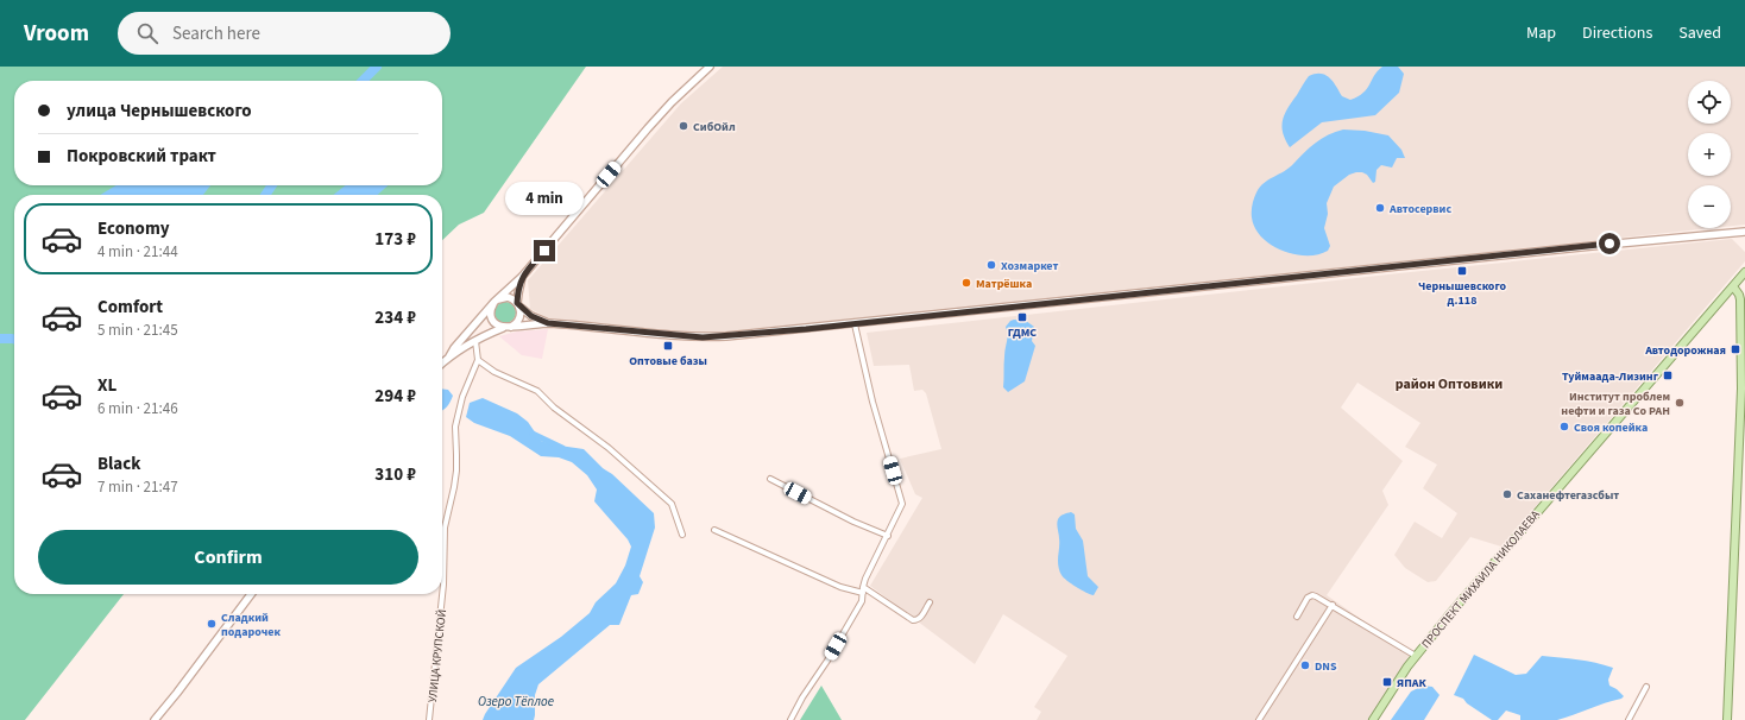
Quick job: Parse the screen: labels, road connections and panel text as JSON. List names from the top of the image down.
{
  "streets": {
    "main road": ["ПРОСПЕКТ МИХАИЛА НИКОЛАЕВА"],
    "street": ["УЛИЦА КРУПСКОЙ"]
  },
  "districts": ["район Оптовики"],
  "water": ["Озеро Тёплое"],
  "places": {
    "other": [
      "СибОйл",
      "Автосервис",
      "Хозмаркет",
      "Матрёшка",
      "Институт проблем нефти и газа Со РАН",
      "Своя копейка",
      "Саханефтегазсбыт",
      "Сладкий подарочек",
      "DNS"
    ],
    "transit": [
      "Чернышевского д.118",
      "ГДМС",
      "Оптовые базы",
      "Автодорожная",
      "Туймаада-Лизинг",
      "ЯПАК"
    ]
  },
  "page": {
    "header": "Vroom",
    "search": "Search here",
    "nav": ["Map", "Directions", "Saved"],
    "map_buttons": ["+", "−"],
    "banner": ["улица Чернышевского", "Покровский тракт"],
    "bubble": "4 min",
    "list": [
      {
        "name": "Economy",
        "note": "4 min · 21:44",
        "value": "173 ₽"
      },
      {
        "name": "Comfort",
        "note": "5 min · 21:45",
        "value": "234 ₽"
      },
      {
        "name": "XL",
        "note": "6 min · 21:46",
        "value": "294 ₽"
      },
      {
        "name": "Black",
        "note": "7 min · 21:47",
        "value": "310 ₽"
      }
    ],
    "buttons": "Confirm"
  }
}
